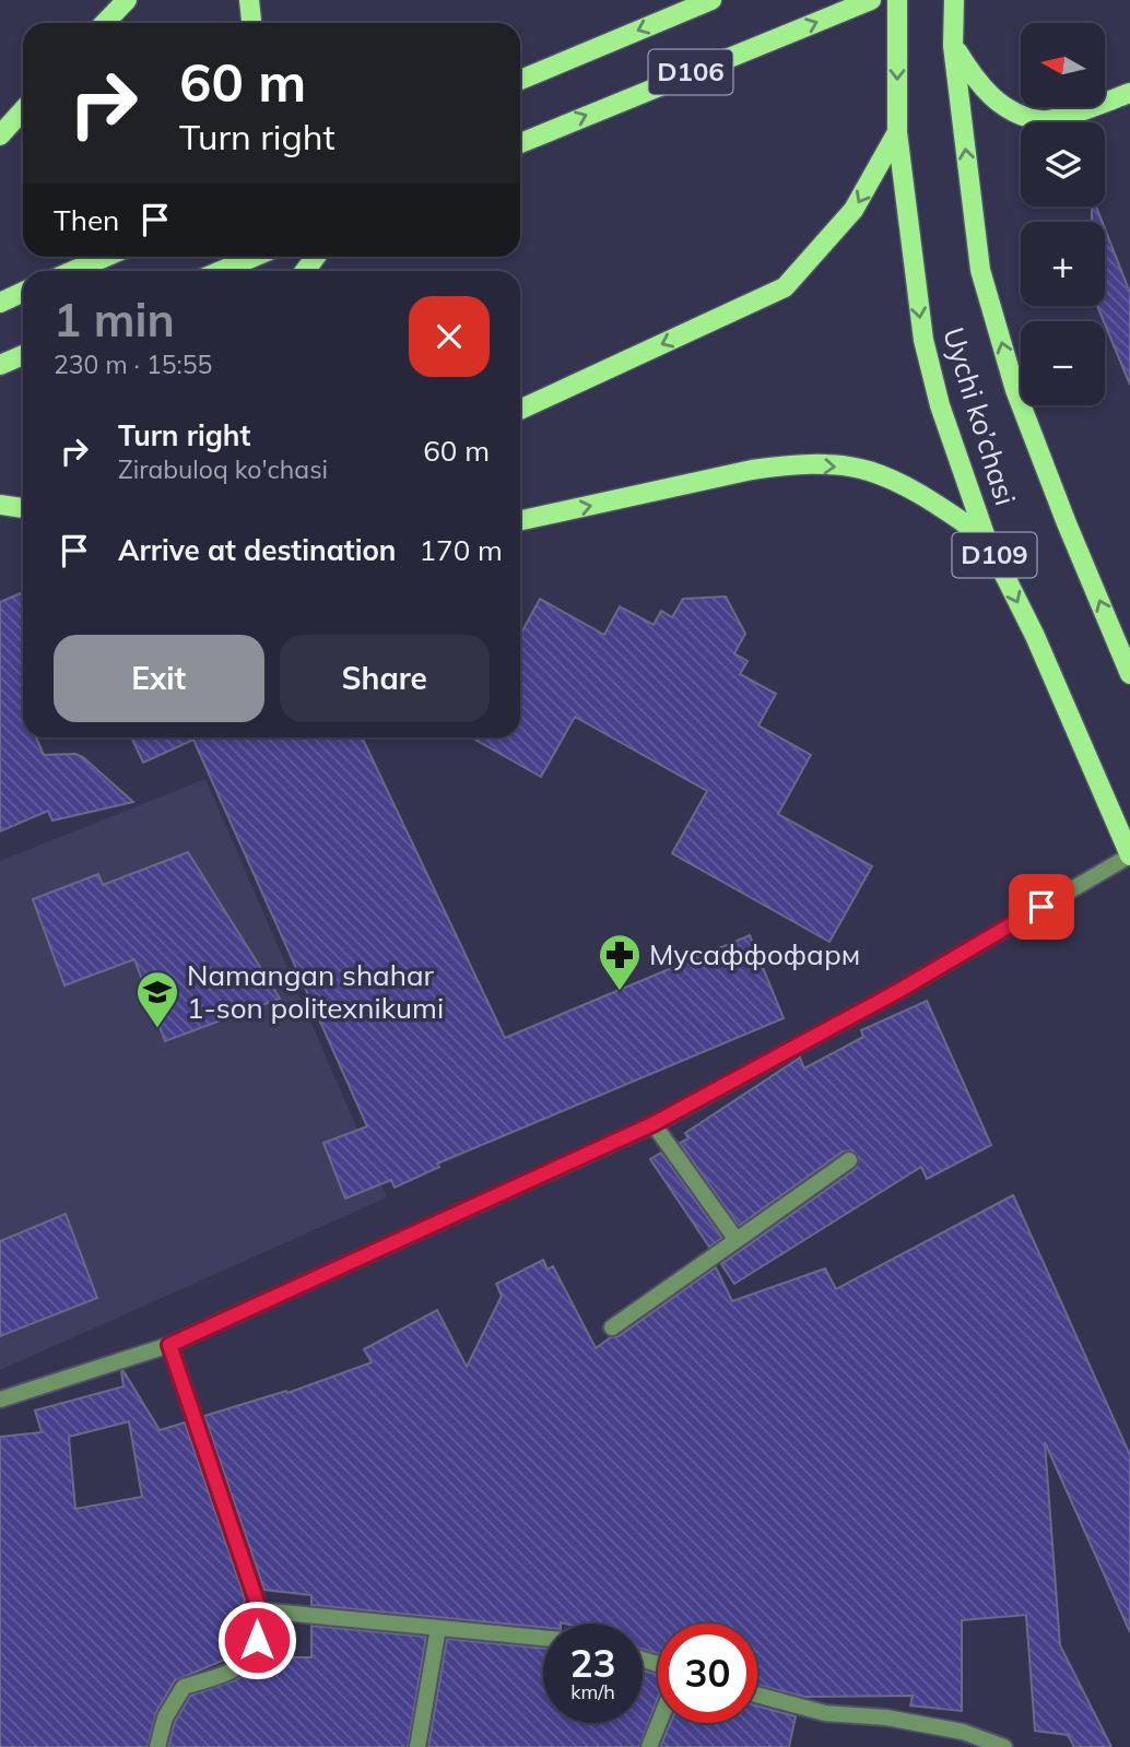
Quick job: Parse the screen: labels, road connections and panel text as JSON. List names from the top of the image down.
{
  "streets": {
    "main road": ["D106", "Uychi ko’chasi", "D109"]
  },
  "crossings": [
    ["Uychi ko’chasi", "D109"]
  ],
  "places": {
    "pharmacy": ["Мусаффофарм"],
    "school or university": ["Namangan shahar 1-son politexnikumi"]
  },
  "north": "left",
  "page": {
    "map_buttons": ["+", "−"],
    "turn": ["60 m", "Turn right"],
    "then": "Then",
    "heading": ["1 min", "230 m · 15:55"],
    "list": [
      {
        "name": "Turn right",
        "note": "Zirabuloq ko'chasi",
        "value": "60 m"
      },
      {
        "name": "Arrive at destination",
        "value": "170 m"
      }
    ],
    "buttons": ["Exit", "Share"],
    "speed": "23 km/h",
    "limit": "30"
  }
}
